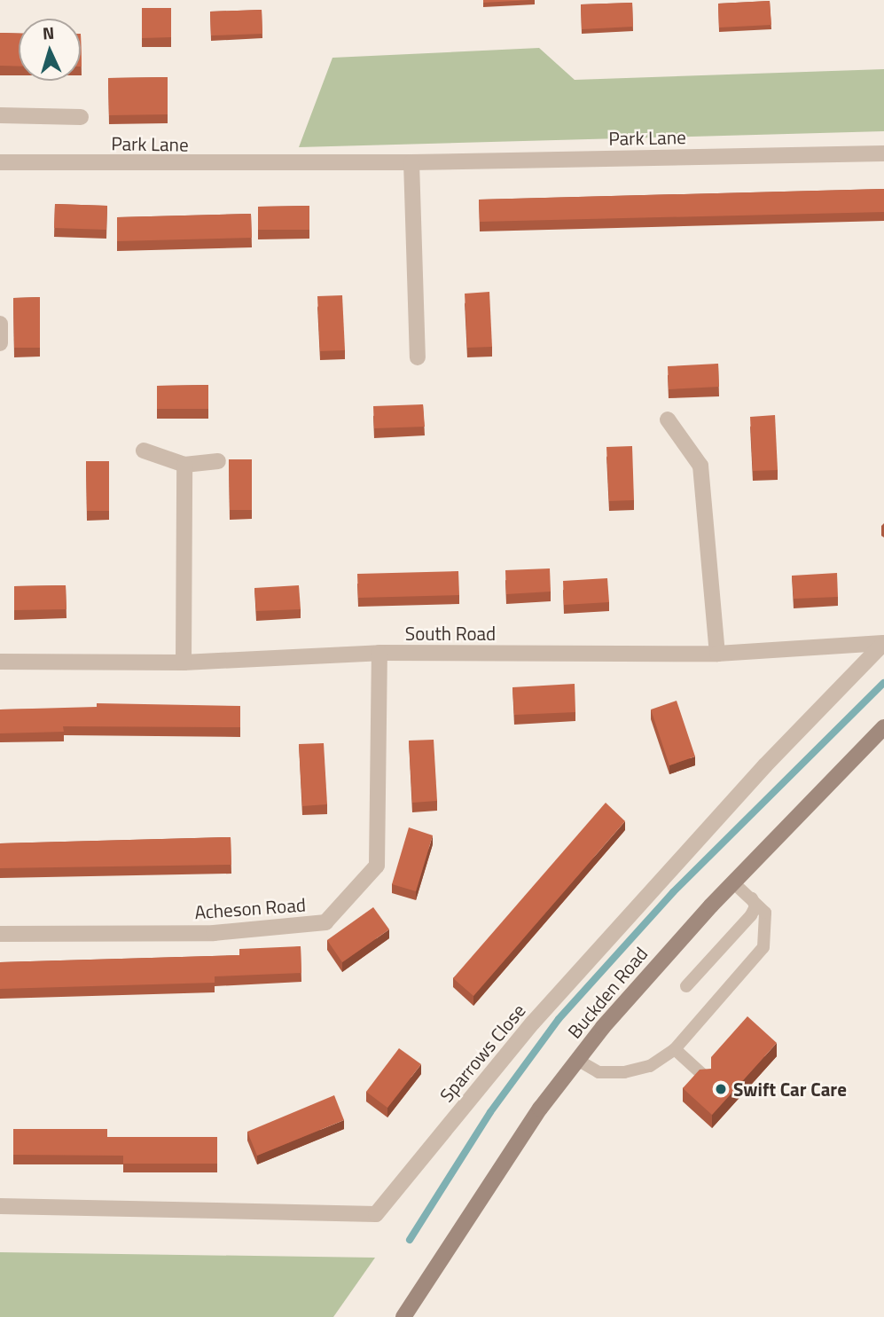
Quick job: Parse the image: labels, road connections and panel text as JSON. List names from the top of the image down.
{
  "streets": {
    "main road": ["Buckden Road"],
    "street": [
      "Park Lane",
      "South Road",
      "Acheson Road",
      "Sparrows Close"
    ]
  },
  "crossings": [
    ["South Road", "Acheson Road"],
    ["South Road", "Sparrows Close"]
  ],
  "places": ["Swift Car Care"],
  "north": "top"
}
